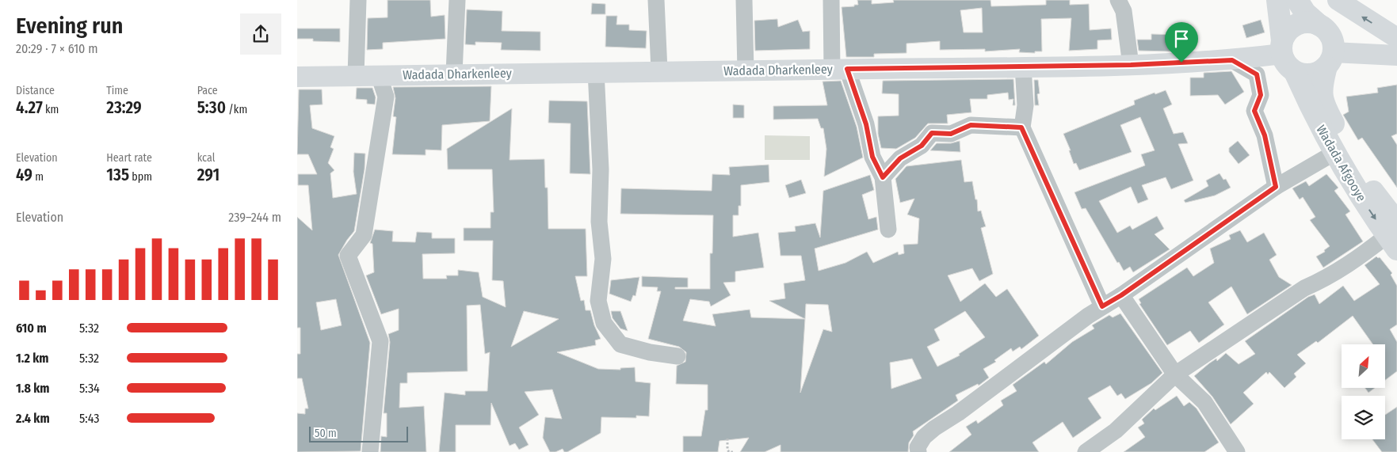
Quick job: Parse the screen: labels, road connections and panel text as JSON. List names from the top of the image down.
{
  "streets": {
    "highway": ["Wadada Afgooye"],
    "main road": ["Wadada Dharkenleey"]
  },
  "crossings": [
    ["Wadada Dharkenleey", "Wadada Afgooye"]
  ],
  "scale_bar": "50 m",
  "north": "top right",
  "page": {
    "heading": ["Evening run", "20:29 · 7 × 610 m"],
    "stats": [
      ["Distance", "4.27 km"],
      ["Time", "23:29"],
      ["Pace", "5:30 /km"],
      ["Elevation", "49 m"],
      ["Heart rate", "135 bpm"],
      ["kcal", "291"]
    ],
    "chart": ["Elevation", "239–244 m"],
    "list": [
      {
        "name": "610 m",
        "note": "5:32"
      },
      {
        "name": "1.2 km",
        "note": "5:32"
      },
      {
        "name": "1.8 km",
        "note": "5:34"
      },
      {
        "name": "2.4 km",
        "note": "5:43"
      }
    ],
    "scale": "50 m"
  }
}
